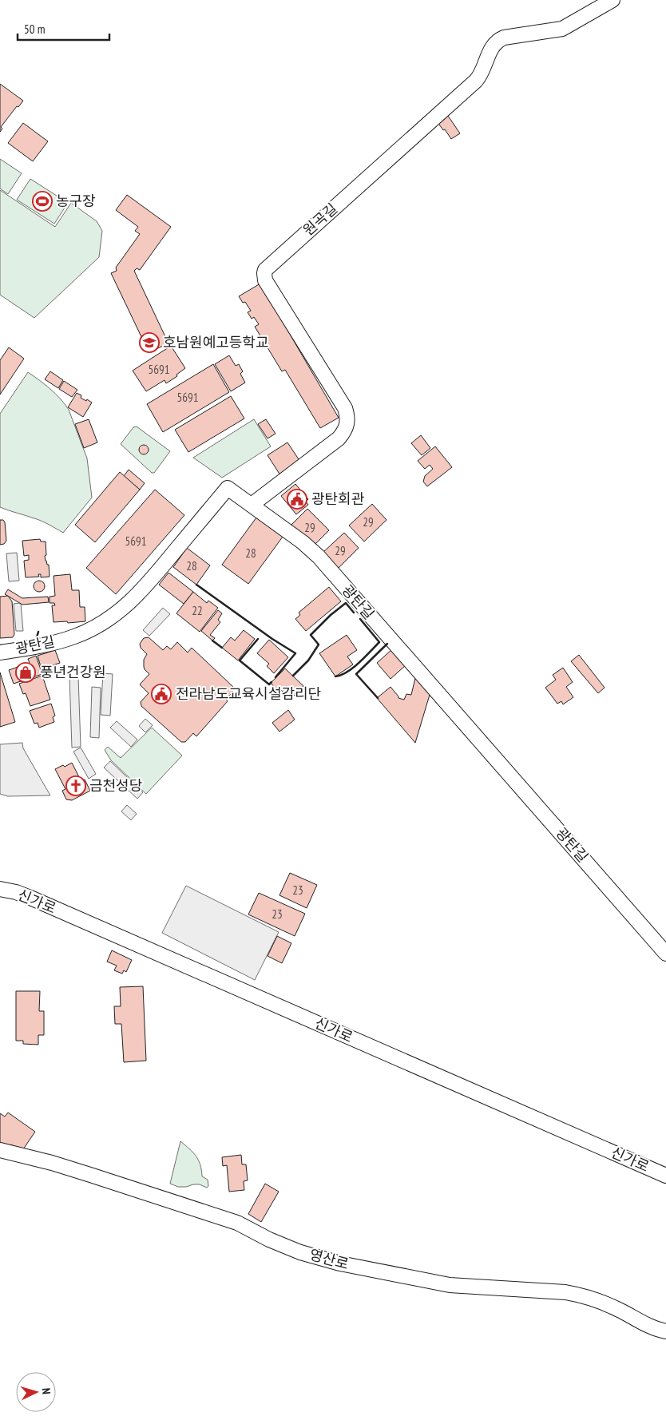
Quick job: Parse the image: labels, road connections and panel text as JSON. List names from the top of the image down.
{
  "streets": {
    "street": [
      "원곡길",
      "광탄길",
      "신가로",
      "영산로"
    ]
  },
  "crossings": [
    ["원곡길", "광탄길"]
  ],
  "places": {
    "sports": ["농구장"],
    "school or university": ["호남원예고등학교"],
    "public building": ["광탄회관", "전라남도교육시설감리단"],
    "shop": ["풍년건강원"],
    "church": ["금천성당"]
  },
  "house_numbers": [
    "5691",
    "5691",
    "29",
    "29",
    "5691",
    "29",
    "28",
    "28",
    "22",
    "23",
    "23"
  ],
  "scale_bar": "50 m",
  "north": "right"
}
